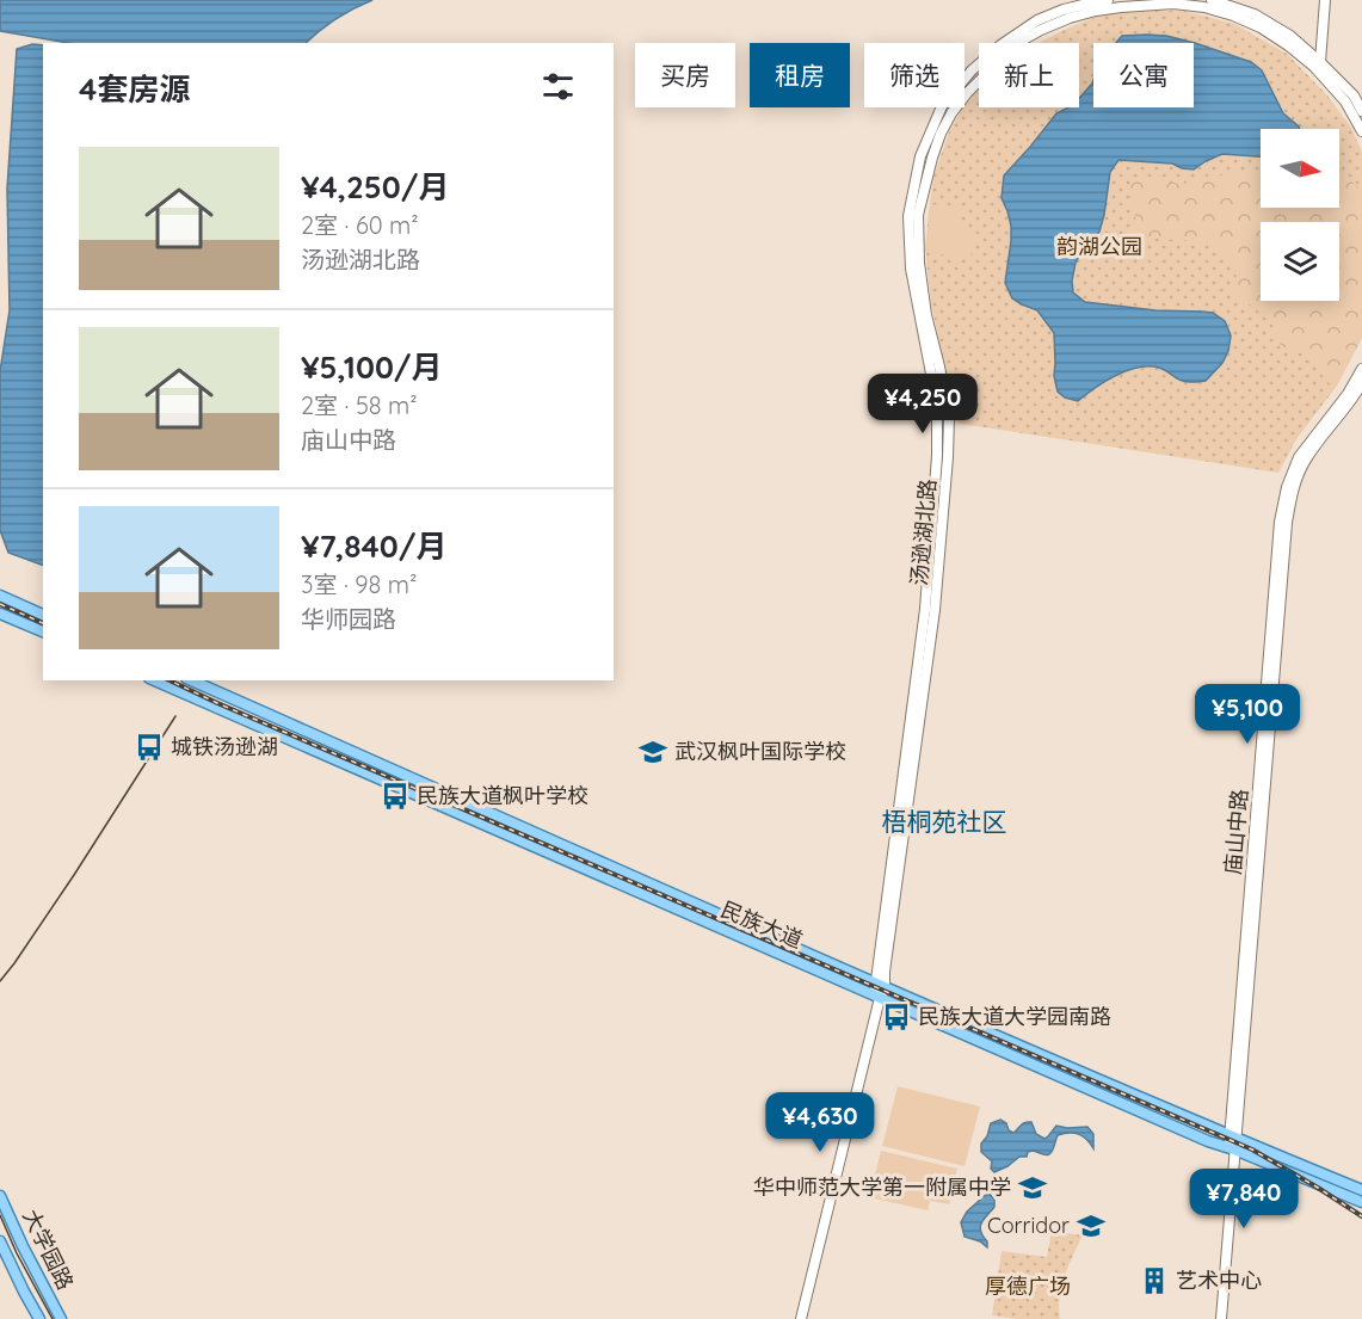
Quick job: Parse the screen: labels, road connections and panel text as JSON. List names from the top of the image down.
{
  "streets": {
    "main road": ["民族大道", "大学园路"],
    "street": ["汤逊湖北路", "庙山中路"]
  },
  "crossings": [
    ["汤逊湖北路", "民族大道"],
    ["庙山中路", "民族大道"]
  ],
  "districts": ["梧桐苑社区"],
  "parks": ["韵湖公园", "厚德广场"],
  "places": {
    "bus stop": ["城铁汤逊湖", "民族大道枫叶学校", "民族大道大学园南路"],
    "school or university": ["武汉枫叶国际学校", "华中师范大学第一附属中学", "Corridor"],
    "building": ["艺术中心"]
  },
  "north": "right",
  "page": {
    "chip": [
      "买房",
      "租房",
      "筛选",
      "新上",
      "公寓"
    ],
    "heading": "4套房源",
    "list": [
      {
        "name": "¥4,250/月",
        "note": "2室 · 60 m² · 汤逊湖北路"
      },
      {
        "name": "¥5,100/月",
        "note": "2室 · 58 m² · 庙山中路"
      },
      {
        "name": "¥7,840/月",
        "note": "3室 · 98 m² · 华师园路"
      }
    ],
    "price": [
      "¥4,250",
      "¥5,100",
      "¥4,630",
      "¥7,840"
    ]
  }
}
